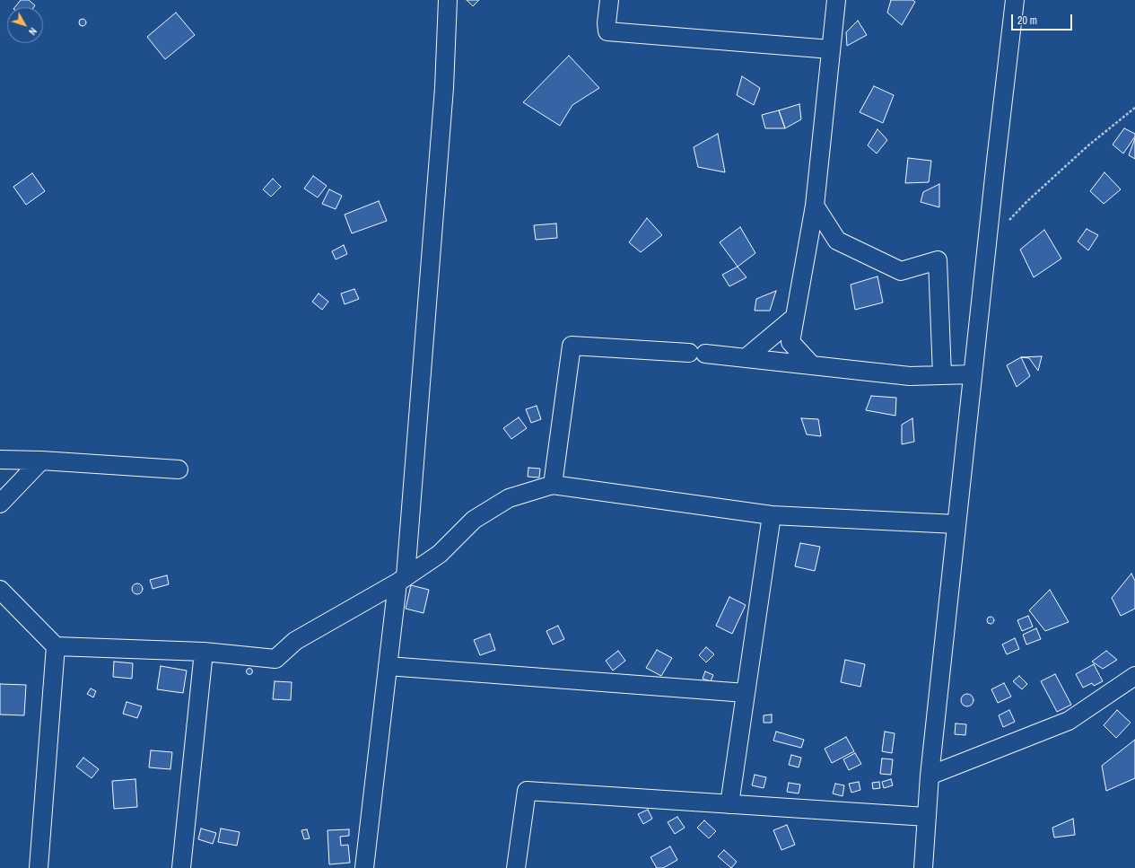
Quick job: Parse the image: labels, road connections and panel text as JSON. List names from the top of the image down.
{
  "scale_bar": "20 m",
  "north": "bottom right"
}
